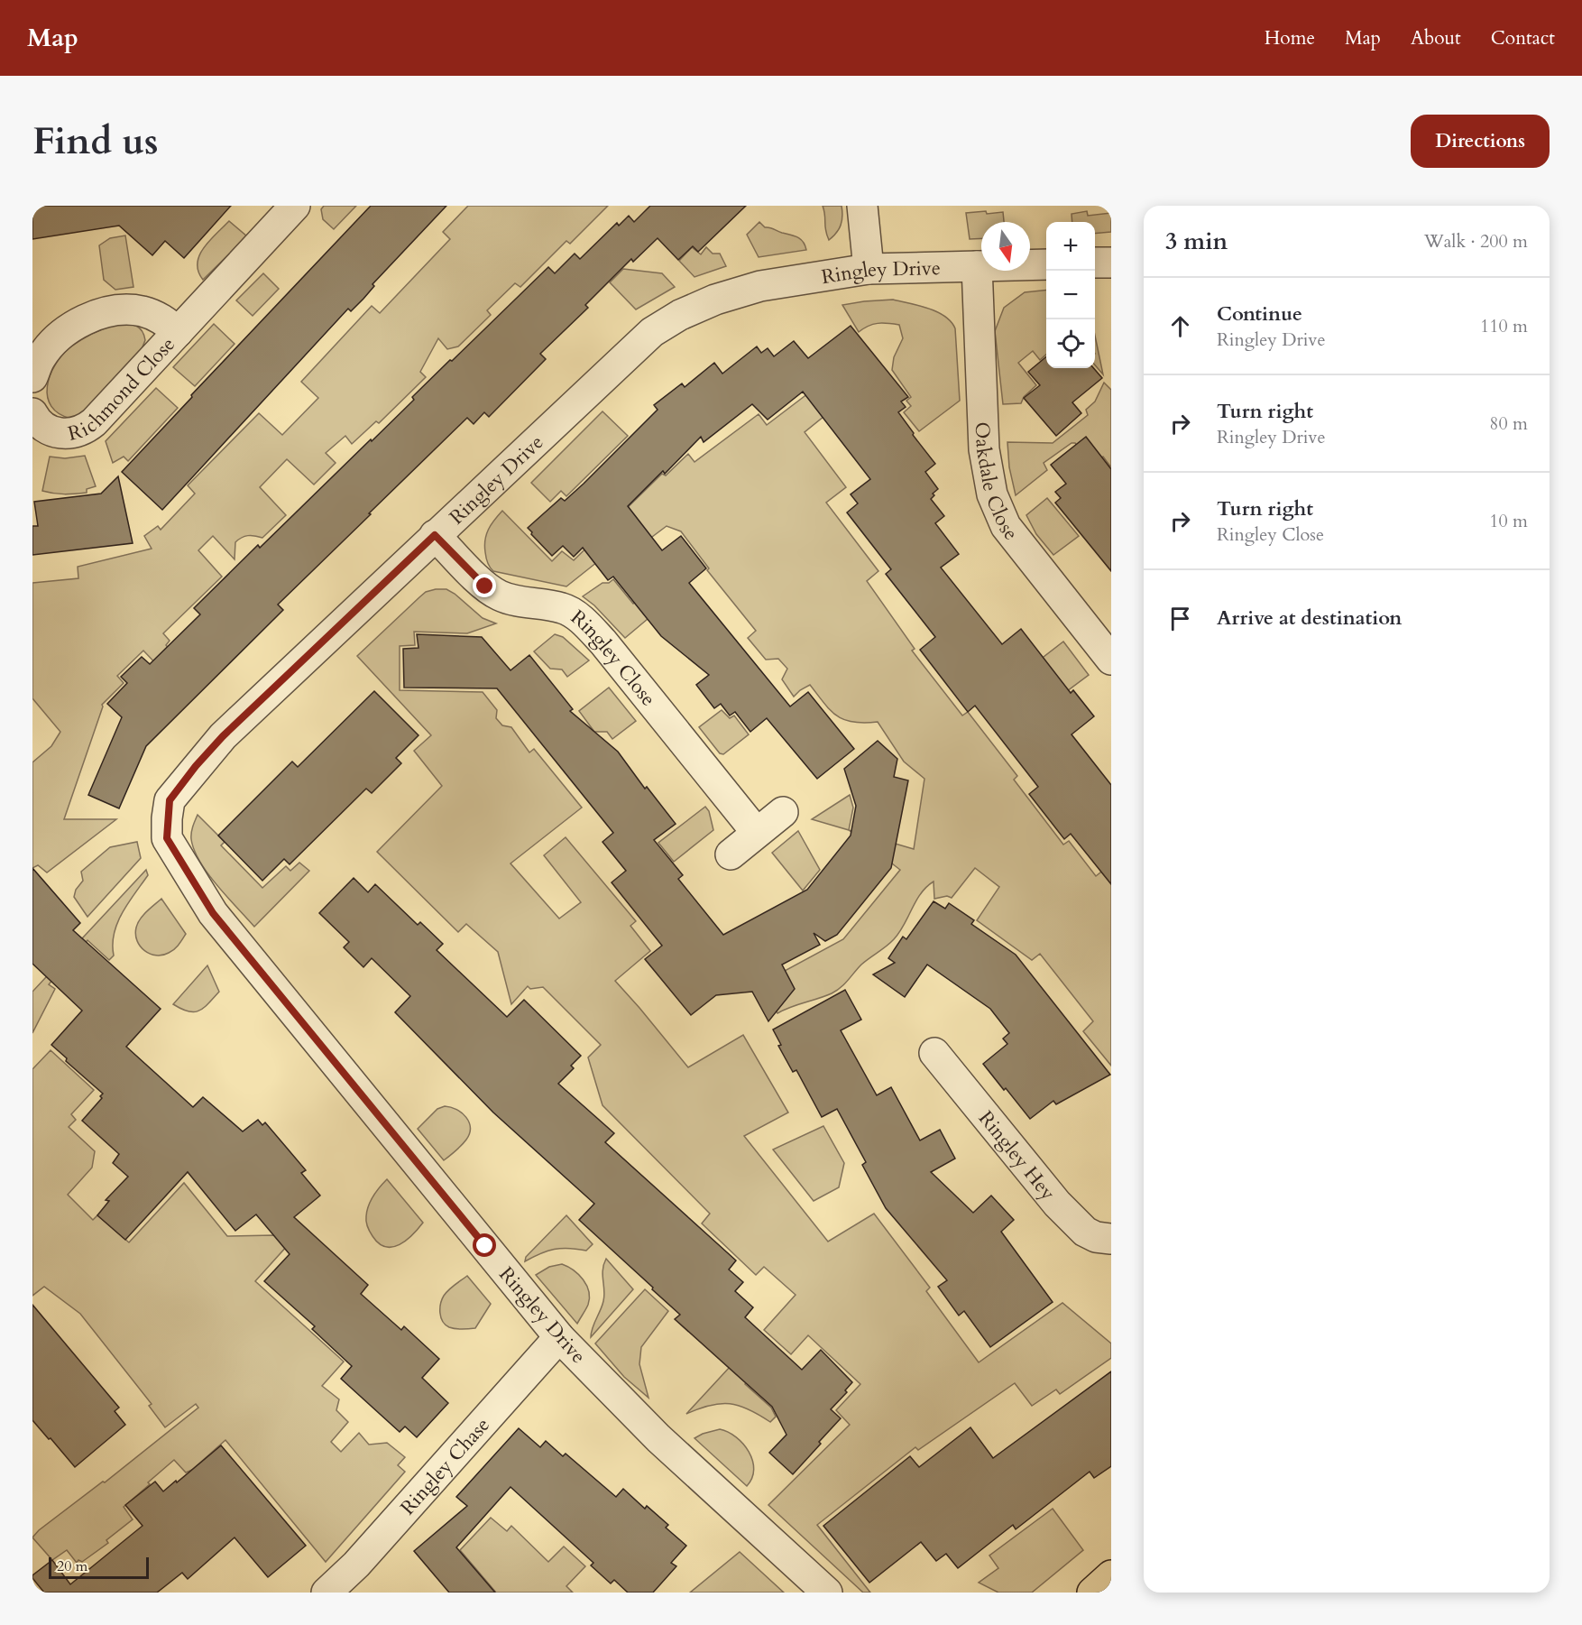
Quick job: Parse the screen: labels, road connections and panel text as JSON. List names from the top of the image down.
{
  "streets": {
    "street": [
      "Ringley Drive",
      "Richmond Close",
      "Oakdale Close",
      "Ringley Close",
      "Ringley Hey",
      "Ringley Chase"
    ]
  },
  "crossings": [
    ["Ringley Drive", "Oakdale Close"],
    ["Ringley Drive", "Ringley Close"],
    ["Ringley Drive", "Ringley Chase"]
  ],
  "scale_bar": "20 m",
  "north": "bottom",
  "page": {
    "header": "Map",
    "nav": [
      "Home",
      "Map",
      "About",
      "Contact"
    ],
    "buttons": "Directions",
    "title": "Find us",
    "heading": ["3 min", "Walk · 200 m"],
    "map_buttons": ["+", "−"],
    "list": [
      ["Continue", "Ringley Drive", "110 m"],
      ["Turn right", "Ringley Drive", "80 m"],
      ["Turn right", "Ringley Close", "10 m"],
      "Arrive at destination"
    ],
    "scale": "20 m"
  }
}
